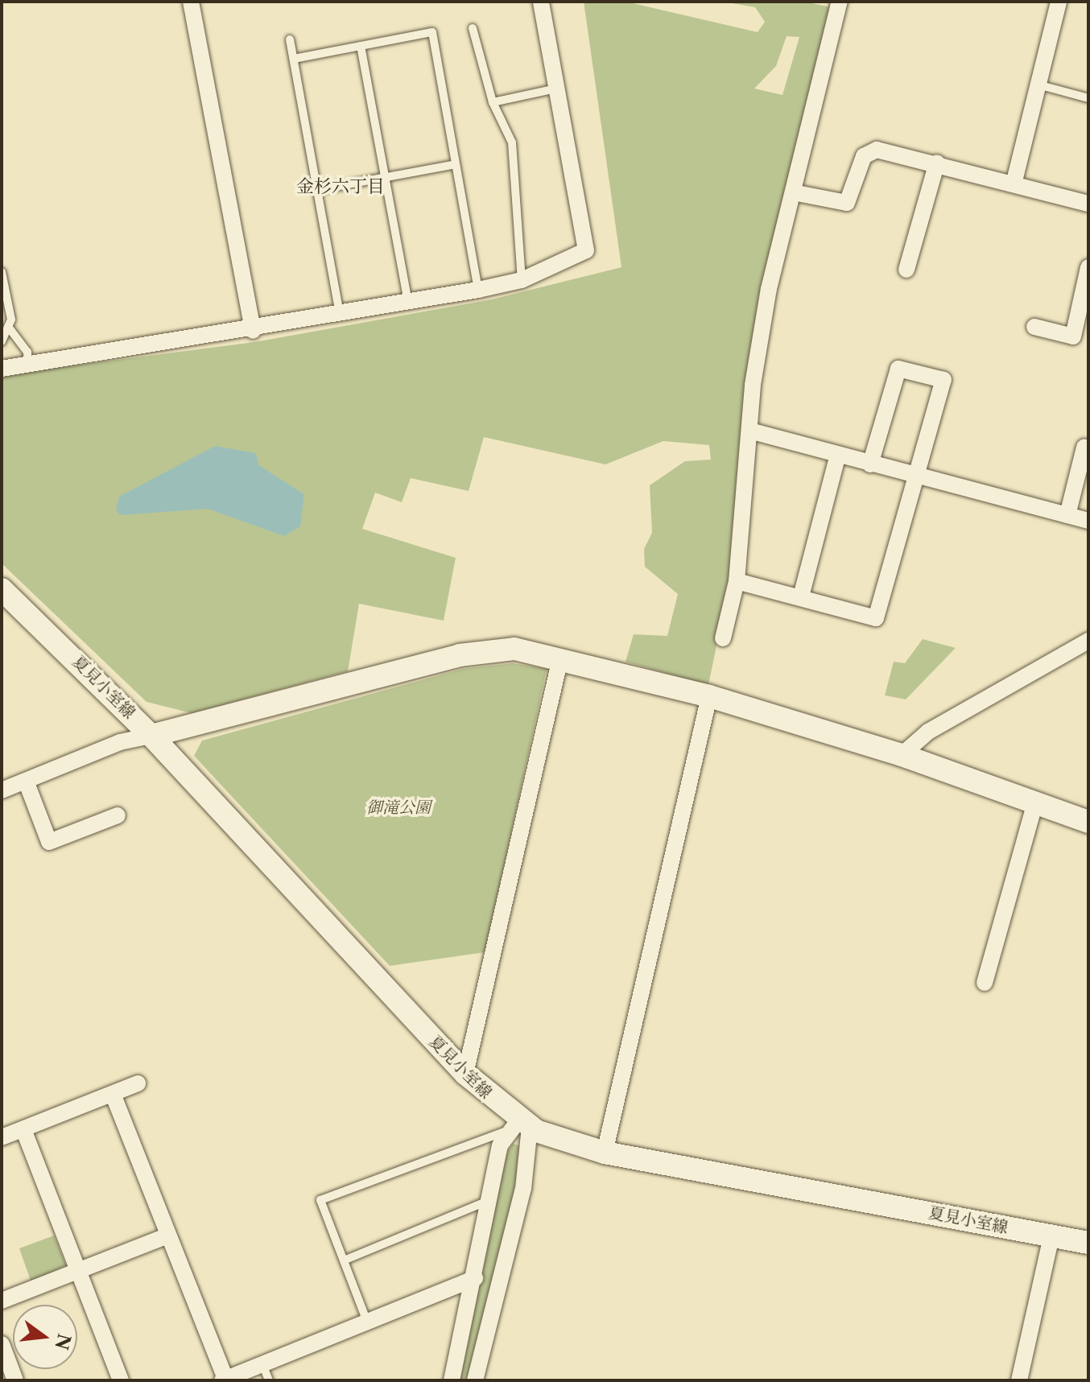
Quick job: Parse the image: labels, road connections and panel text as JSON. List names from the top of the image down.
{
  "streets": {
    "main road": ["夏見小室線"]
  },
  "districts": ["金杉六丁目"],
  "parks": ["御滝公園"],
  "north": "right"
}
